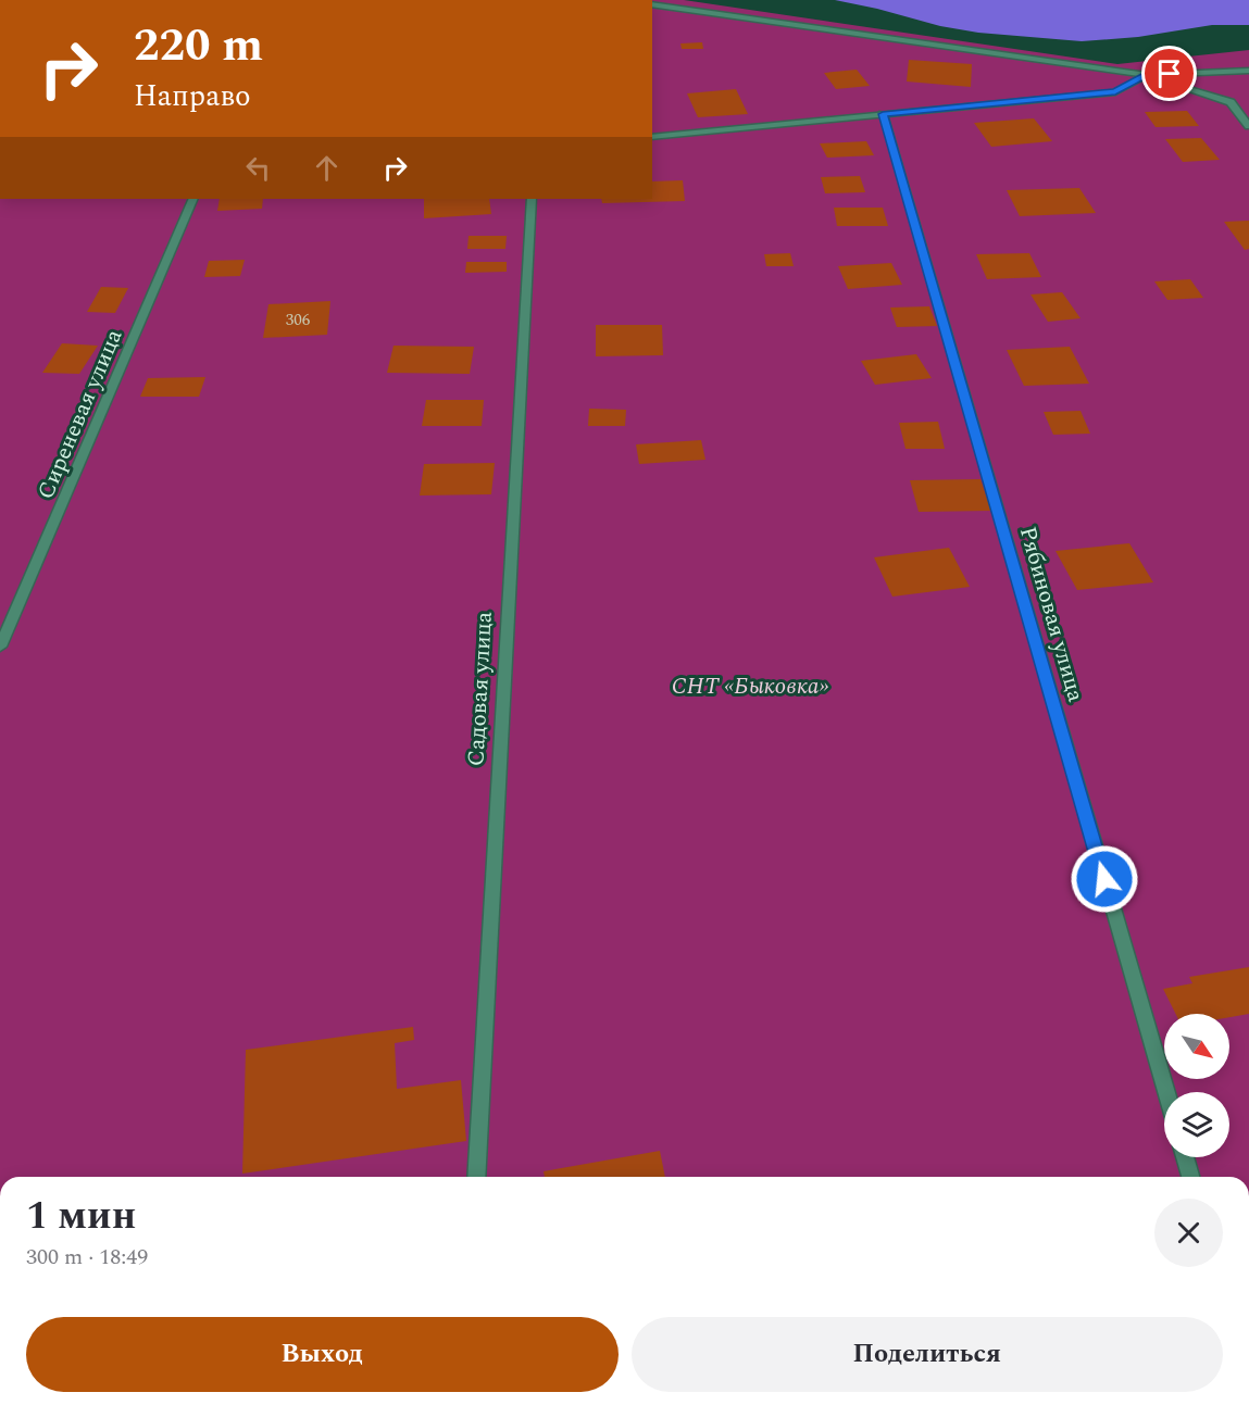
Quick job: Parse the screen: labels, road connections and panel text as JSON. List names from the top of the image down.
{
  "streets": {
    "street": ["Сиреневая улица", "Рябиновая улица", "Садовая улица"]
  },
  "parks": ["СНТ «Быковка»"],
  "house_numbers": ["306"],
  "north": "bottom right",
  "page": {
    "turn": ["220 m", "Направо"],
    "heading": ["1 мин", "300 m · 18:49"],
    "buttons": ["Выход", "Поделиться"]
  }
}
